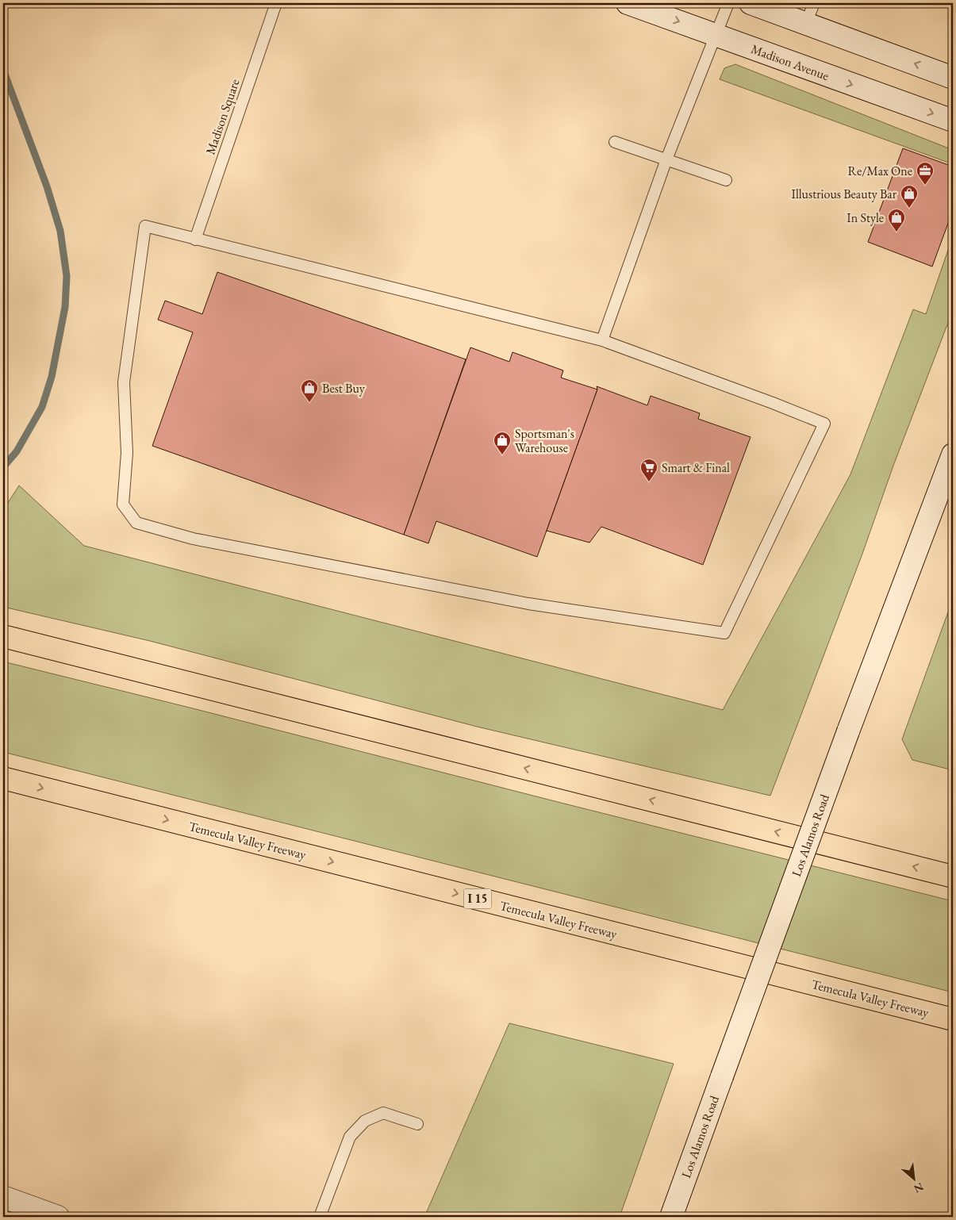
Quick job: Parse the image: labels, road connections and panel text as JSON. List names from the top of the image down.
{
  "streets": {
    "highway": ["Temecula Valley Freeway", "I 15"],
    "main road": ["Madison Avenue", "Los Alamos Road"],
    "lane": ["Madison Square"]
  },
  "places": {
    "office": ["Re/Max One"],
    "shop": [
      "Illustrious Beauty Bar",
      "In Style",
      "Best Buy",
      "Sportsman's Warehouse"
    ],
    "supermarket": ["Smart & Final"]
  },
  "north": "bottom right"
}
